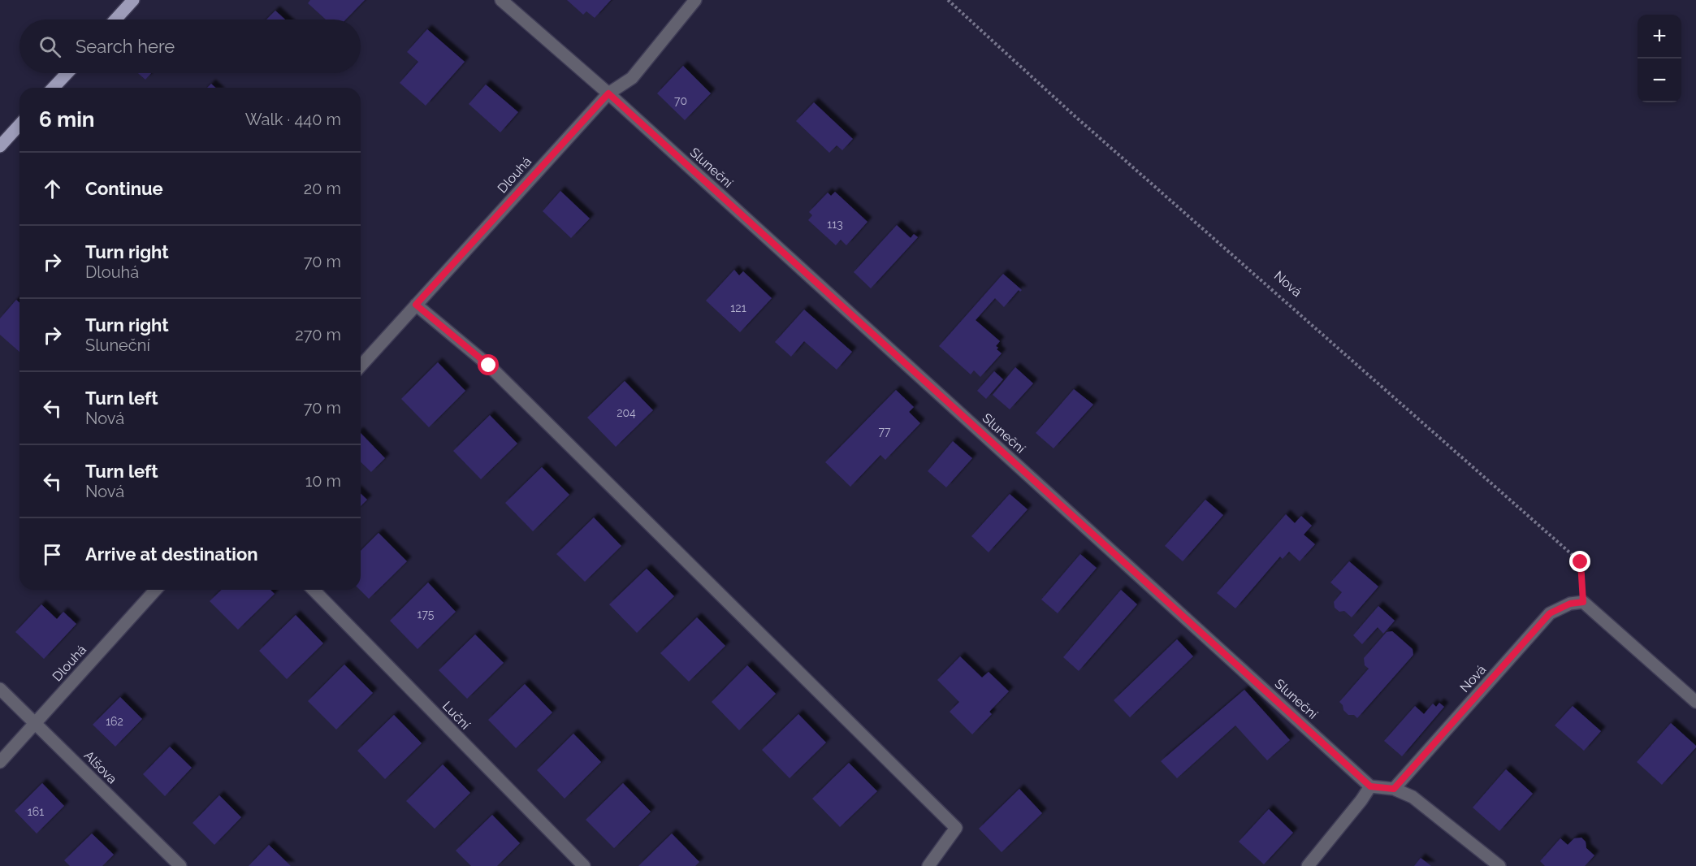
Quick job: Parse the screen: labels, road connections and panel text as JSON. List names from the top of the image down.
{
  "streets": {
    "street": [
      "Sluneční",
      "Dlouhá",
      "Nová",
      "Luční",
      "Alšova"
    ]
  },
  "crossings": [
    ["Sluneční", "Dlouhá"],
    ["Dlouhá", "Alšova"]
  ],
  "house_numbers": [
    "70",
    "113",
    "121",
    "204",
    "77",
    "175",
    "162",
    "161"
  ],
  "page": {
    "map_buttons": ["+", "−"],
    "search": "Search here",
    "heading": ["6 min", "Walk · 440 m"],
    "list": [
      ["Continue", "20 m"],
      ["Turn right", "Dlouhá", "70 m"],
      ["Turn right", "Sluneční", "270 m"],
      ["Turn left", "Nová", "70 m"],
      ["Turn left", "Nová", "10 m"],
      "Arrive at destination"
    ]
  }
}
